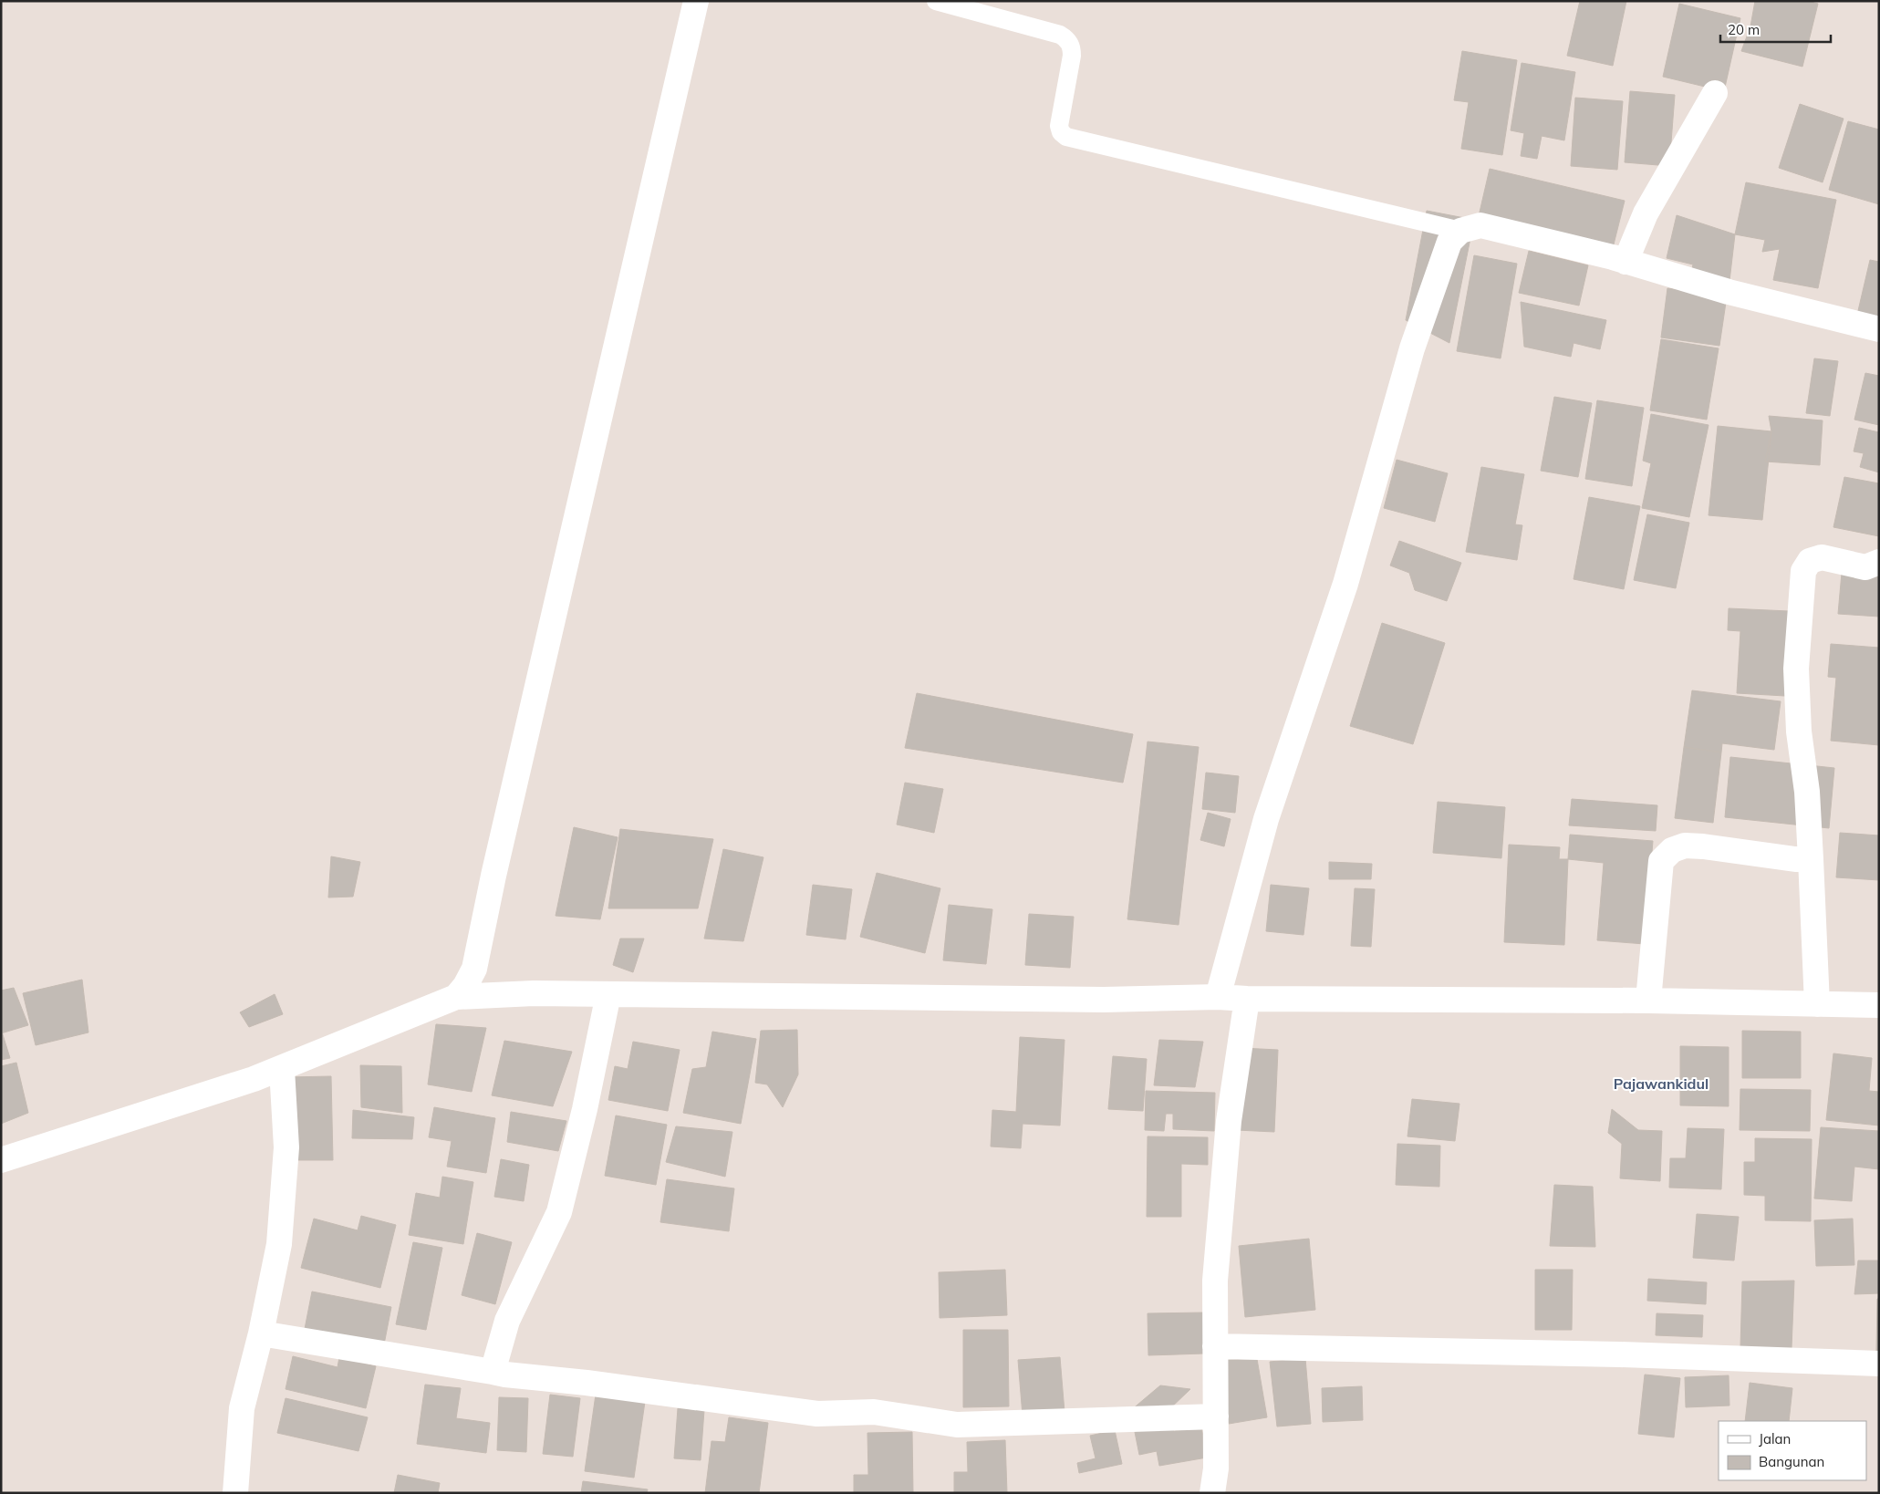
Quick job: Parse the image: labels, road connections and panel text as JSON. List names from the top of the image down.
{
  "districts": ["Pajawankidul"],
  "legend": ["Jalan", "Bangunan"],
  "scale_bar": "20 m"
}
